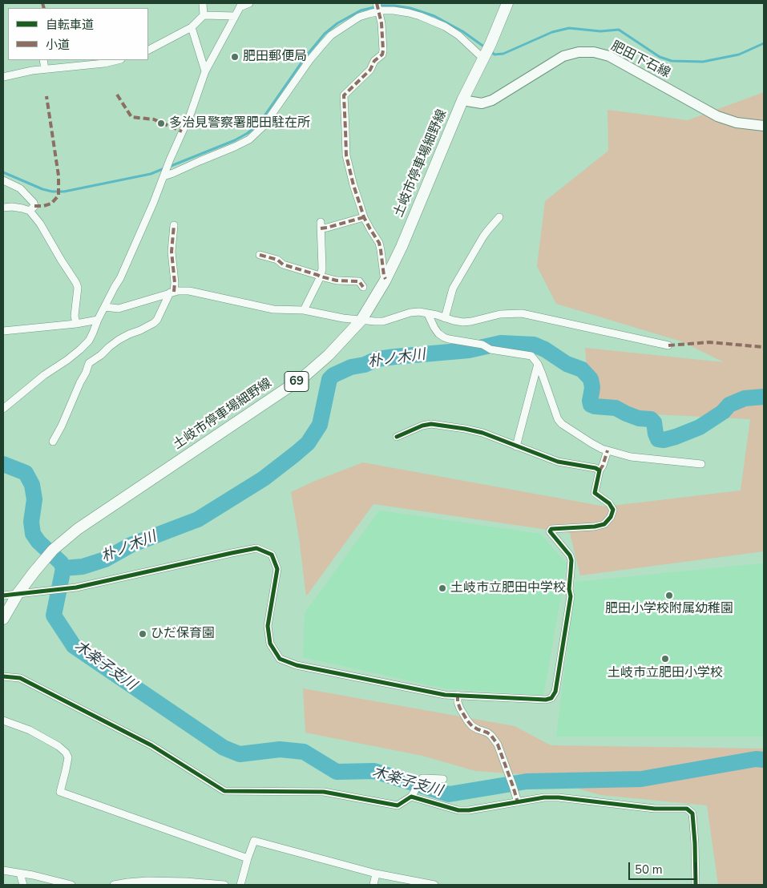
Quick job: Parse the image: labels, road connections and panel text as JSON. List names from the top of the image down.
{
  "streets": {
    "main road": ["肥田下石線", "土岐市停車場細野線", "69"]
  },
  "crossings": [
    ["肥田下石線", "土岐市停車場細野線"]
  ],
  "water": ["朴ノ木川", "木楽子支川"],
  "places": [
    "肥田郵便局",
    "多治見警察署肥田駐在所",
    "土岐市立肥田中学校",
    "肥田小学校附属幼稚園",
    "ひだ保育園",
    "土岐市立肥田小学校"
  ],
  "legend": ["自転車道", "小道"],
  "scale_bar": "50 m"
}
